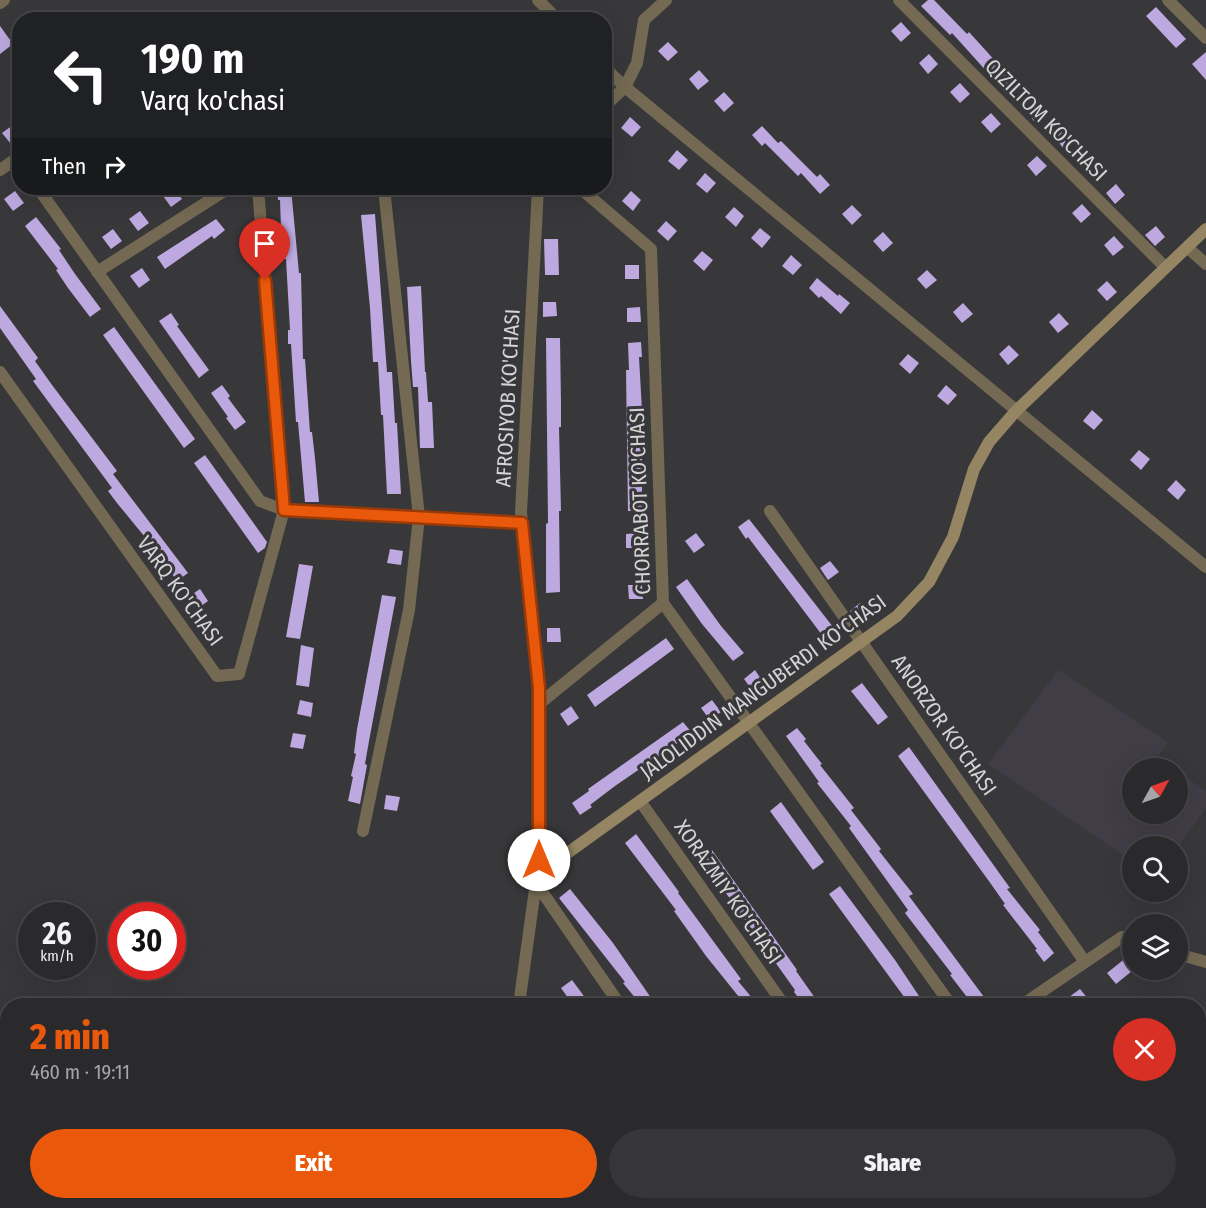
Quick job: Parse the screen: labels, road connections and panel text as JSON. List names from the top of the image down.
{
  "streets": {
    "street": [
      "QIZILTOM KO'CHASI",
      "AFROSIYOB KO'CHASI",
      "CHORRABOT KO'CHASI",
      "VARQ KO'CHASI",
      "JALOLIDDIN MANGUBERDI KO'CHASI",
      "ANORZOR KO'CHASI",
      "XORAZMIY KO'CHASI"
    ]
  },
  "crossings": [
    ["QIZILTOM KO'CHASI", "JALOLIDDIN MANGUBERDI KO'CHASI"],
    ["AFROSIYOB KO'CHASI", "JALOLIDDIN MANGUBERDI KO'CHASI"],
    ["CHORRABOT KO'CHASI", "JALOLIDDIN MANGUBERDI KO'CHASI"],
    ["JALOLIDDIN MANGUBERDI KO'CHASI", "ANORZOR KO'CHASI"],
    ["JALOLIDDIN MANGUBERDI KO'CHASI", "XORAZMIY KO'CHASI"]
  ],
  "north": "top right",
  "page": {
    "turn": ["190 m", "Varq ko'chasi"],
    "then": "Then",
    "speed": "26 km/h",
    "limit": "30",
    "heading": ["2 min", "460 m · 19:11"],
    "buttons": ["Exit", "Share"]
  }
}
